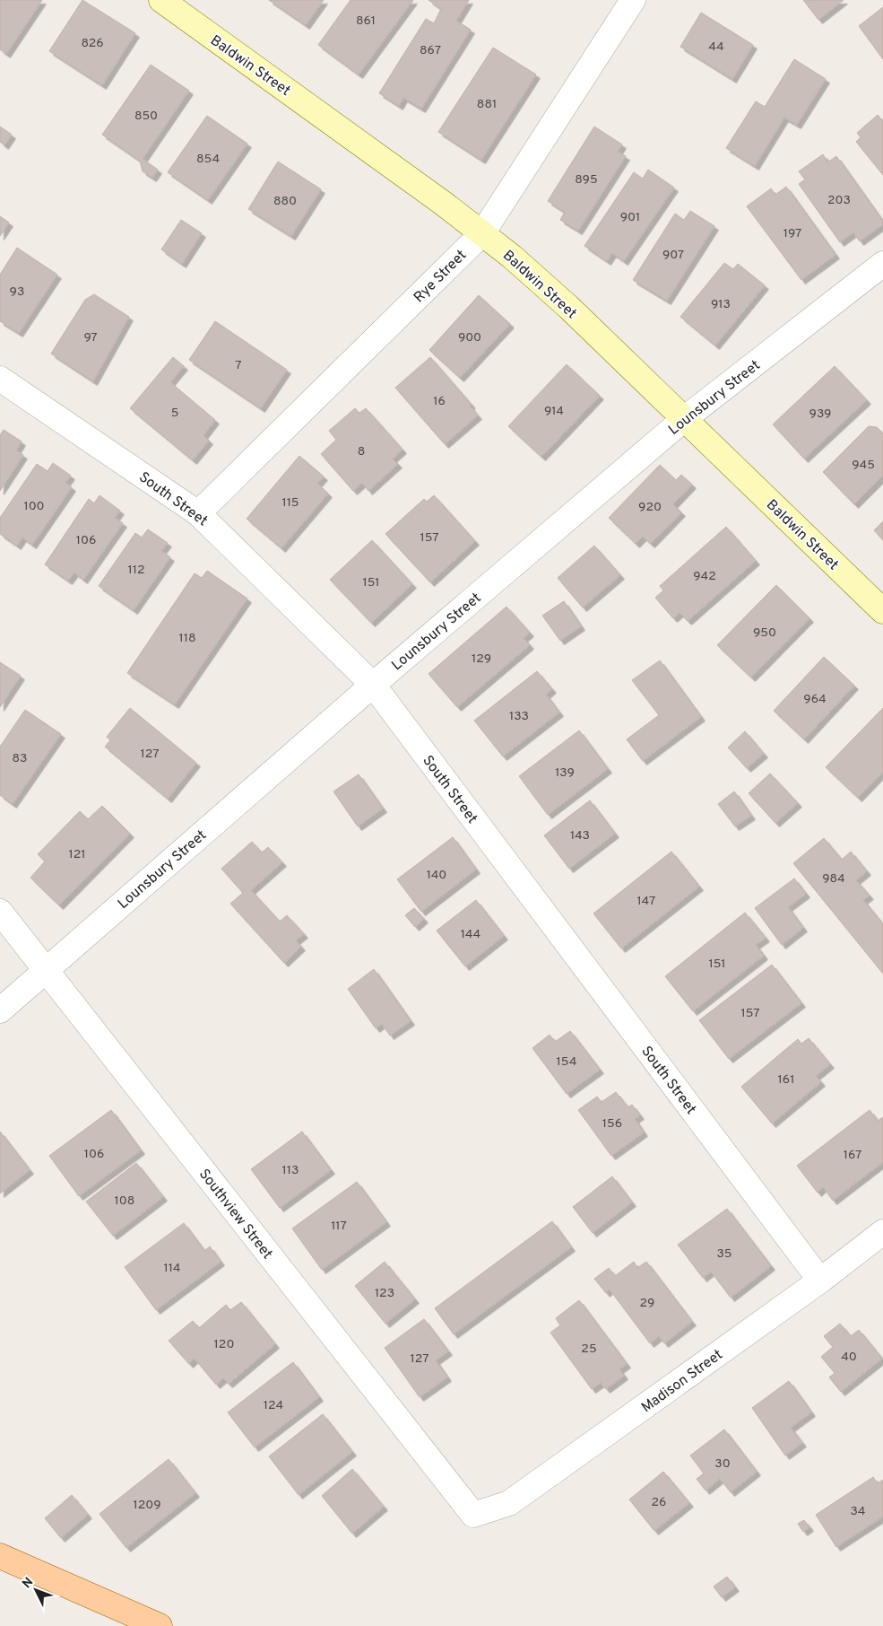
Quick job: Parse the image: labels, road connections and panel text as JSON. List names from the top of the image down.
{
  "streets": {
    "main road": ["Baldwin Street"],
    "street": [
      "Rye Street",
      "Lounsbury Street",
      "South Street",
      "Southview Street",
      "Madison Street"
    ]
  },
  "crossings": [
    ["Baldwin Street", "Rye Street"],
    ["Baldwin Street", "Lounsbury Street"],
    ["Rye Street", "South Street"],
    ["Lounsbury Street", "South Street"],
    ["Lounsbury Street", "Southview Street"],
    ["South Street", "Madison Street"],
    ["Southview Street", "Madison Street"]
  ],
  "house_numbers": [
    "861",
    "826",
    "44",
    "867",
    "881",
    "850",
    "854",
    "895",
    "203",
    "880",
    "901",
    "197",
    "907",
    "93",
    "913",
    "97",
    "900",
    "7",
    "16",
    "914",
    "5",
    "939",
    "8",
    "945",
    "115",
    "100",
    "920",
    "157",
    "106",
    "112",
    "942",
    "151",
    "950",
    "118",
    "129",
    "964",
    "133",
    "127",
    "83",
    "139",
    "143",
    "121",
    "140",
    "984",
    "147",
    "144",
    "151",
    "157",
    "154",
    "161",
    "156",
    "106",
    "167",
    "113",
    "108",
    "117",
    "35",
    "114",
    "123",
    "29",
    "120",
    "25",
    "40",
    "127",
    "124",
    "30",
    "26",
    "1209",
    "34"
  ],
  "north": "top left"
}
